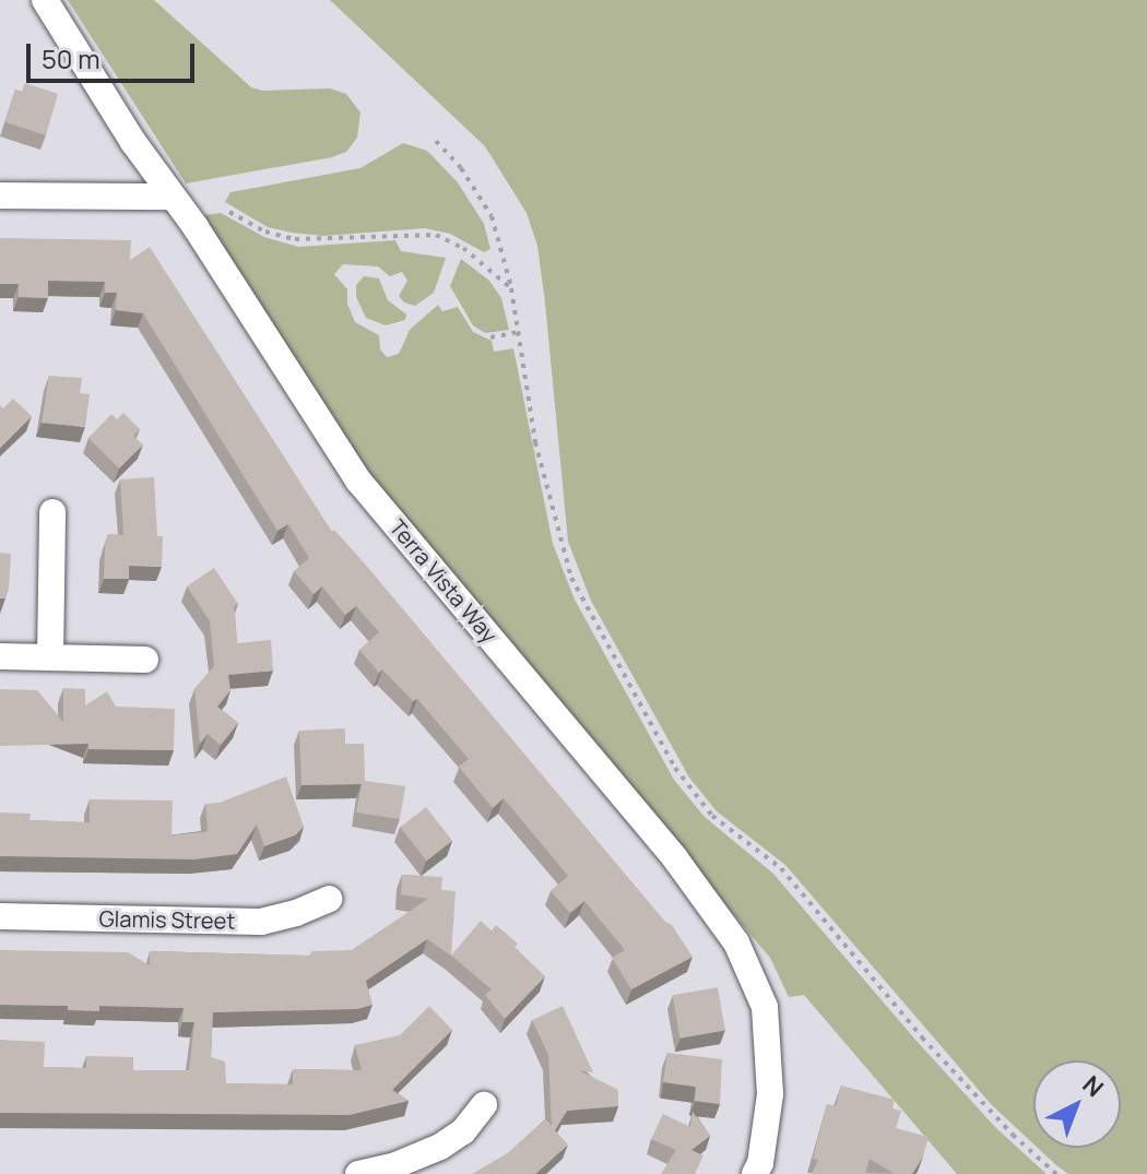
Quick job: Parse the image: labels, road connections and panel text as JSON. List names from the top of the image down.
{
  "streets": {
    "street": ["Terra Vista Way", "Glamis Street"]
  },
  "scale_bar": "50 m",
  "north": "top right"
}
